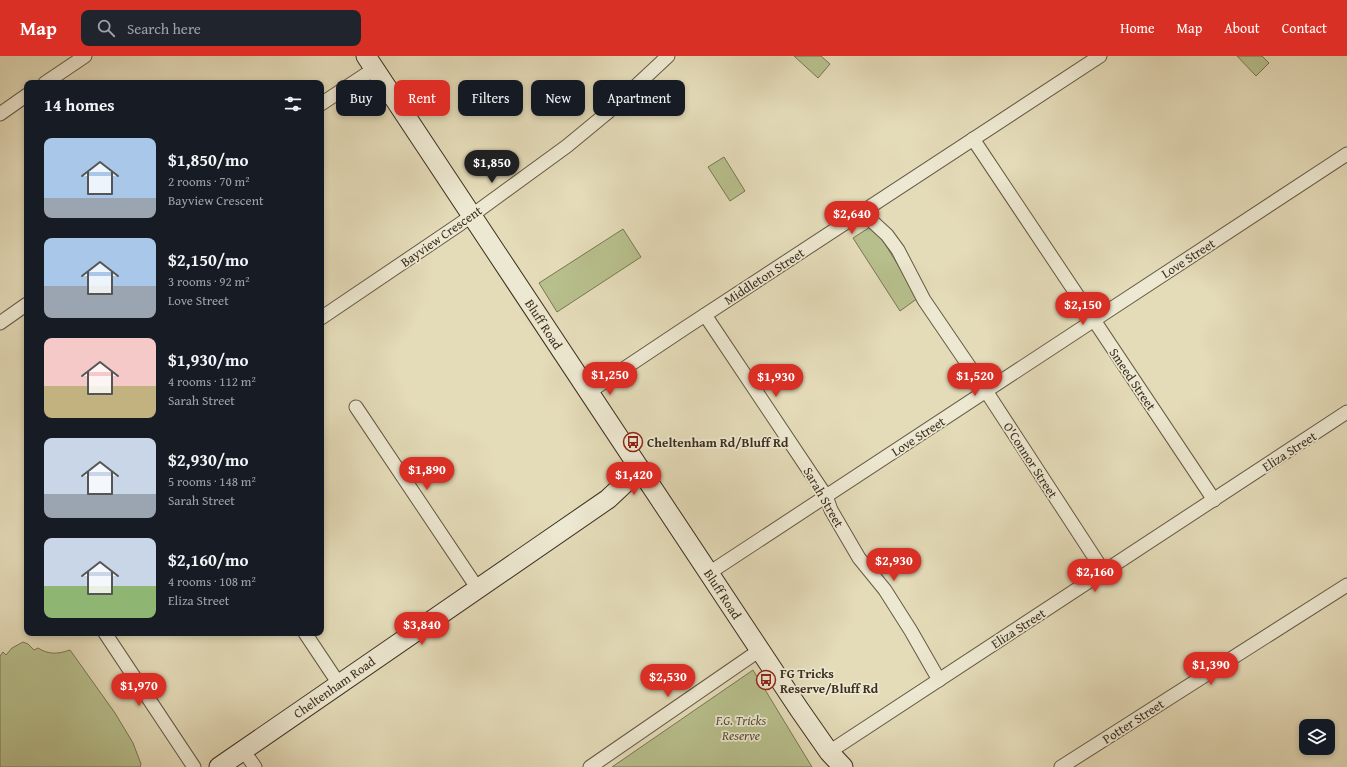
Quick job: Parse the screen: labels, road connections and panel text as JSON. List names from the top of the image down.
{
  "streets": {
    "main road": ["Bluff Road", "Cheltenham Road"],
    "street": [
      "Bayview Crescent",
      "Love Street",
      "Middleton Street",
      "Smeed Street",
      "Eliza Street",
      "O'Connor Street",
      "Sarah Street",
      "Potter Street"
    ]
  },
  "crossings": [
    ["Bayview Crescent", "Bluff Road"],
    ["Love Street", "Bluff Road"],
    ["Love Street", "Smeed Street"],
    ["Love Street", "O'Connor Street"],
    ["Love Street", "Sarah Street"],
    ["Middleton Street", "Bluff Road"],
    ["Middleton Street", "Smeed Street"],
    ["Middleton Street", "O'Connor Street"],
    ["Middleton Street", "Sarah Street"],
    ["Bluff Road", "Eliza Street"],
    ["Bluff Road", "Cheltenham Road"],
    ["Smeed Street", "Eliza Street"],
    ["Eliza Street", "O'Connor Street"],
    ["Eliza Street", "Sarah Street"]
  ],
  "parks": ["F.G. Tricks Reserve"],
  "places": {
    "bus stop": ["Cheltenham Rd/Bluff Rd", "FG Tricks Reserve/Bluff Rd"]
  },
  "page": {
    "header": "Map",
    "search": "Search here",
    "nav": [
      "Home",
      "Map",
      "About",
      "Contact"
    ],
    "chip": [
      "Buy",
      "Rent",
      "Filters",
      "New",
      "Apartment"
    ],
    "heading": "14 homes",
    "list": [
      {
        "name": "$1,850/mo",
        "note": "2 rooms · 70 m² · Bayview Crescent"
      },
      {
        "name": "$2,150/mo",
        "note": "3 rooms · 92 m² · Love Street"
      },
      {
        "name": "$1,930/mo",
        "note": "4 rooms · 112 m² · Sarah Street"
      },
      {
        "name": "$2,930/mo",
        "note": "5 rooms · 148 m² · Sarah Street"
      },
      {
        "name": "$2,160/mo",
        "note": "4 rooms · 108 m² · Eliza Street"
      }
    ],
    "price": [
      "$1,850",
      "$2,640",
      "$2,150",
      "$1,250",
      "$1,520",
      "$1,930",
      "$1,890",
      "$1,420",
      "$2,930",
      "$2,160",
      "$3,840",
      "$1,390",
      "$2,530",
      "$1,970"
    ]
  }
}
